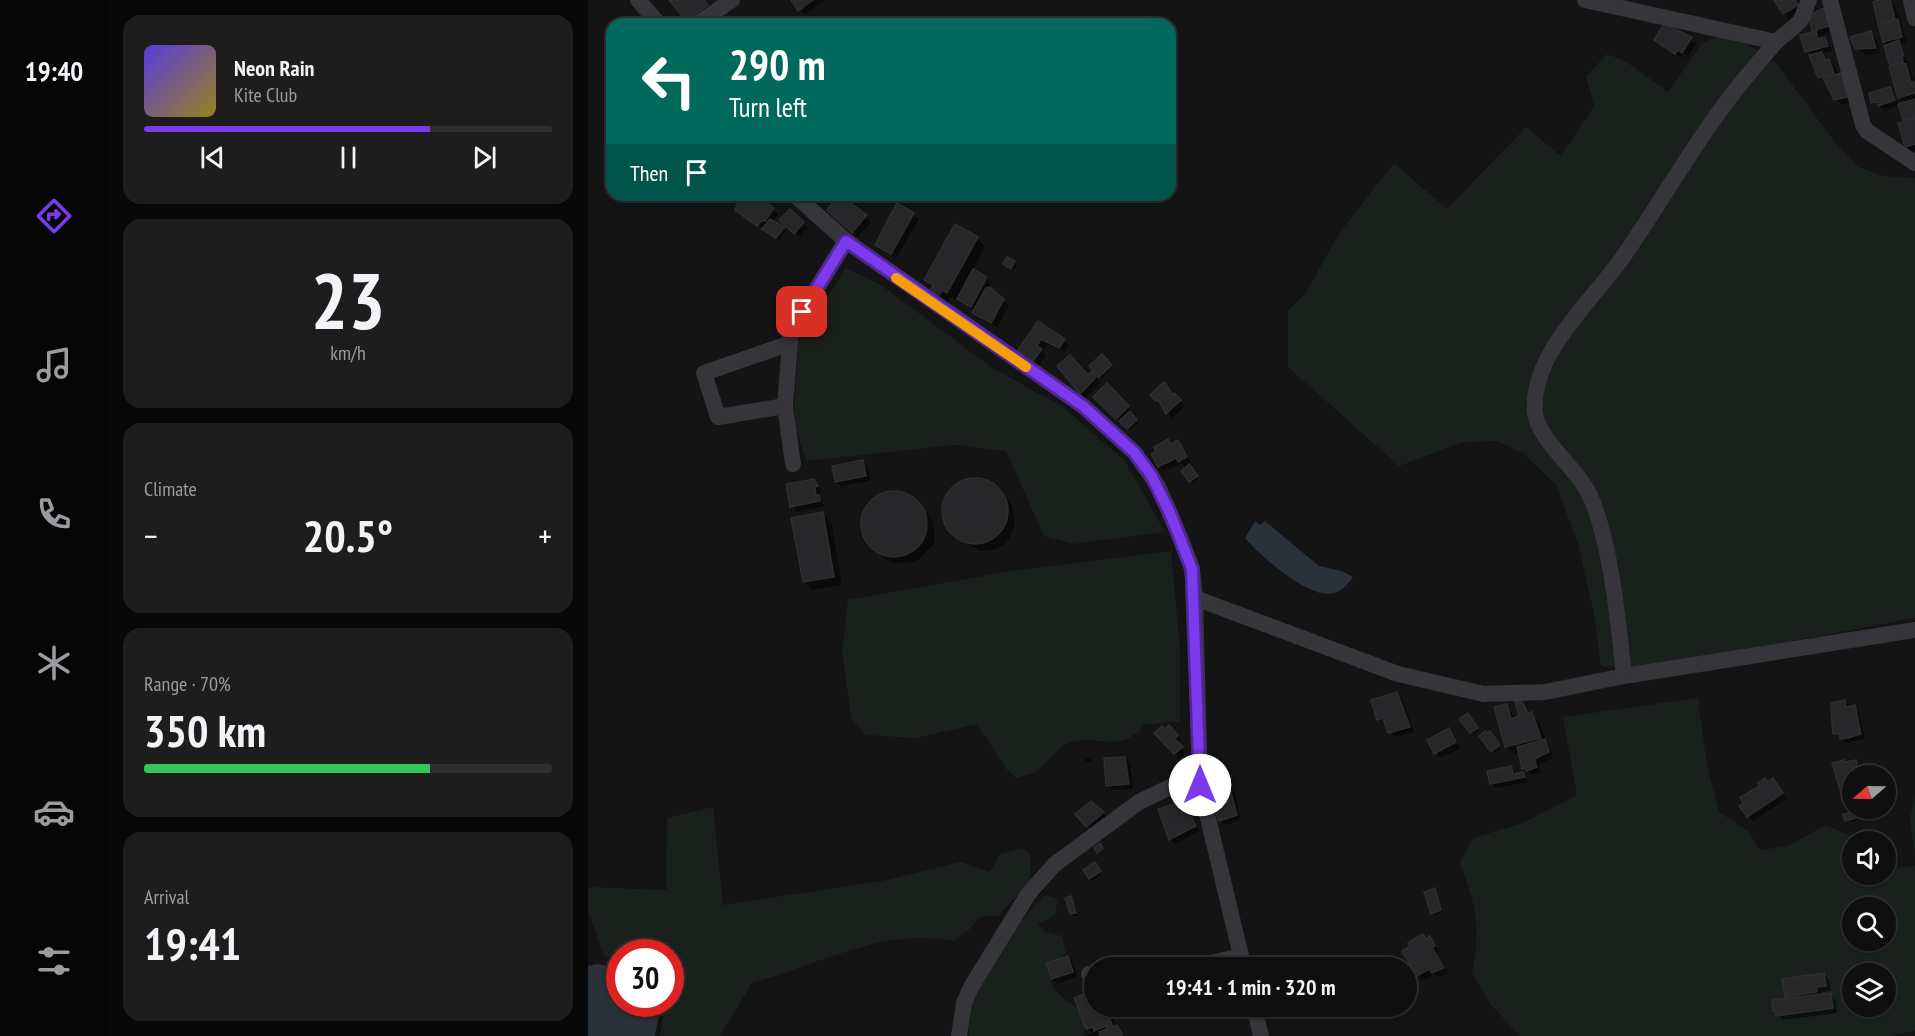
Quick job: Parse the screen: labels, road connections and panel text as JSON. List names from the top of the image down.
{
  "north": "left",
  "page": {
    "tabs": "19:40",
    "turn": ["290 m", "Turn left"],
    "song": ["Neon Rain", "Kite Club"],
    "then": "Then",
    "tile": [
      ["23", "km/h"],
      "Climate",
      ["Range · 70%", "350 km"],
      ["Arrival", "19:41"]
    ],
    "heat": ["−", "20.5°", "+"],
    "limit": "30",
    "trip": "19:41 · 1 min · 320 m"
  }
}
